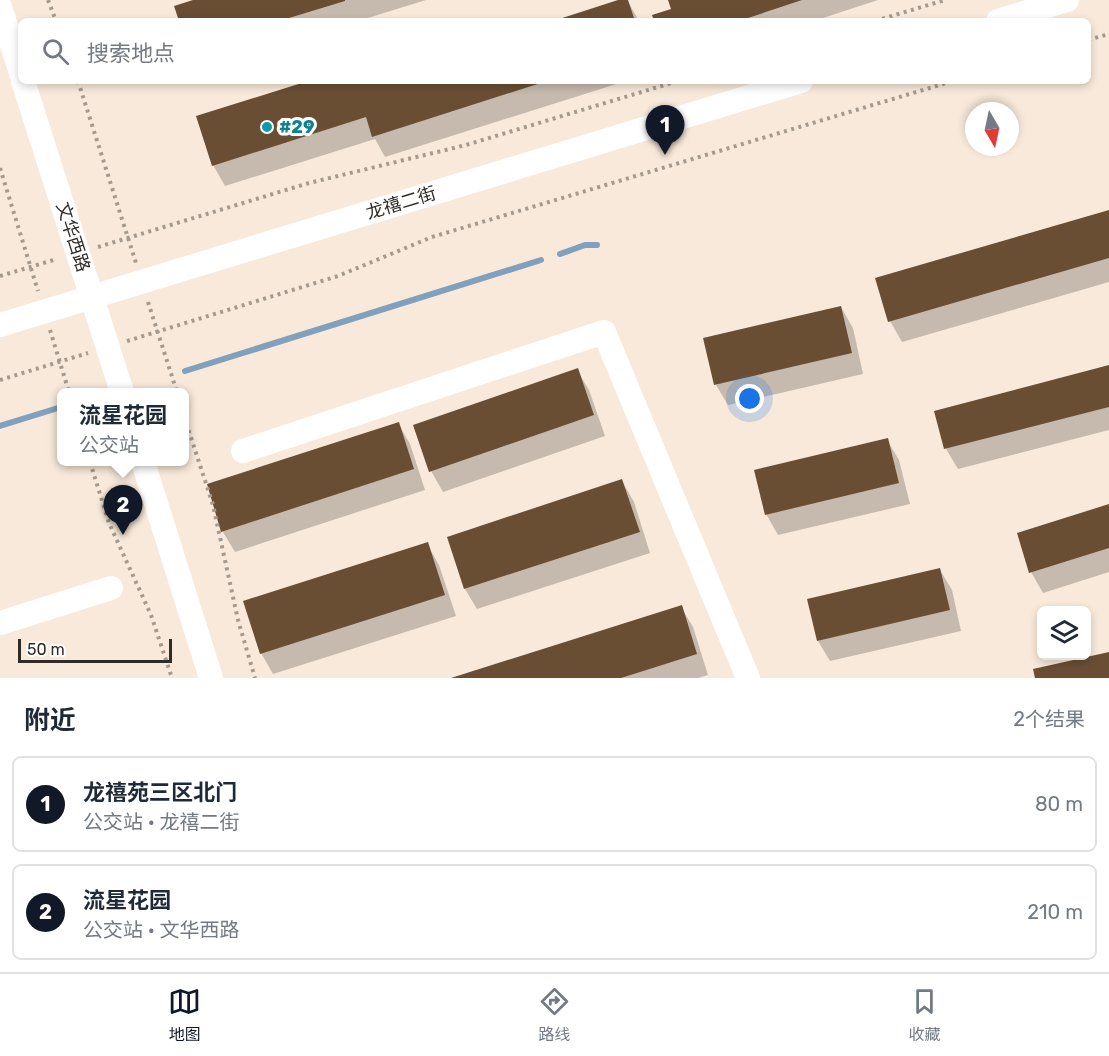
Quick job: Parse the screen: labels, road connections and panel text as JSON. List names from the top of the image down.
{
  "streets": {
    "street": ["龙禧二街", "文华西路"]
  },
  "crossings": [
    ["龙禧二街", "文华西路"]
  ],
  "places": ["#29"],
  "scale_bar": "50 m",
  "north": "bottom",
  "page": {
    "search": "搜索地点",
    "pins": ["1", "2"],
    "popup": ["流星花园", "公交站"],
    "scale": "50 m",
    "heading": ["附近", "2个结果"],
    "list": [
      {
        "mark": "1",
        "name": "龙禧苑三区北门",
        "note": "公交站 · 龙禧二街",
        "value": "80 m"
      },
      {
        "mark": "2",
        "name": "流星花园",
        "note": "公交站 · 文华西路",
        "value": "210 m"
      }
    ],
    "nav": ["地图", "路线", "收藏"]
  }
}
